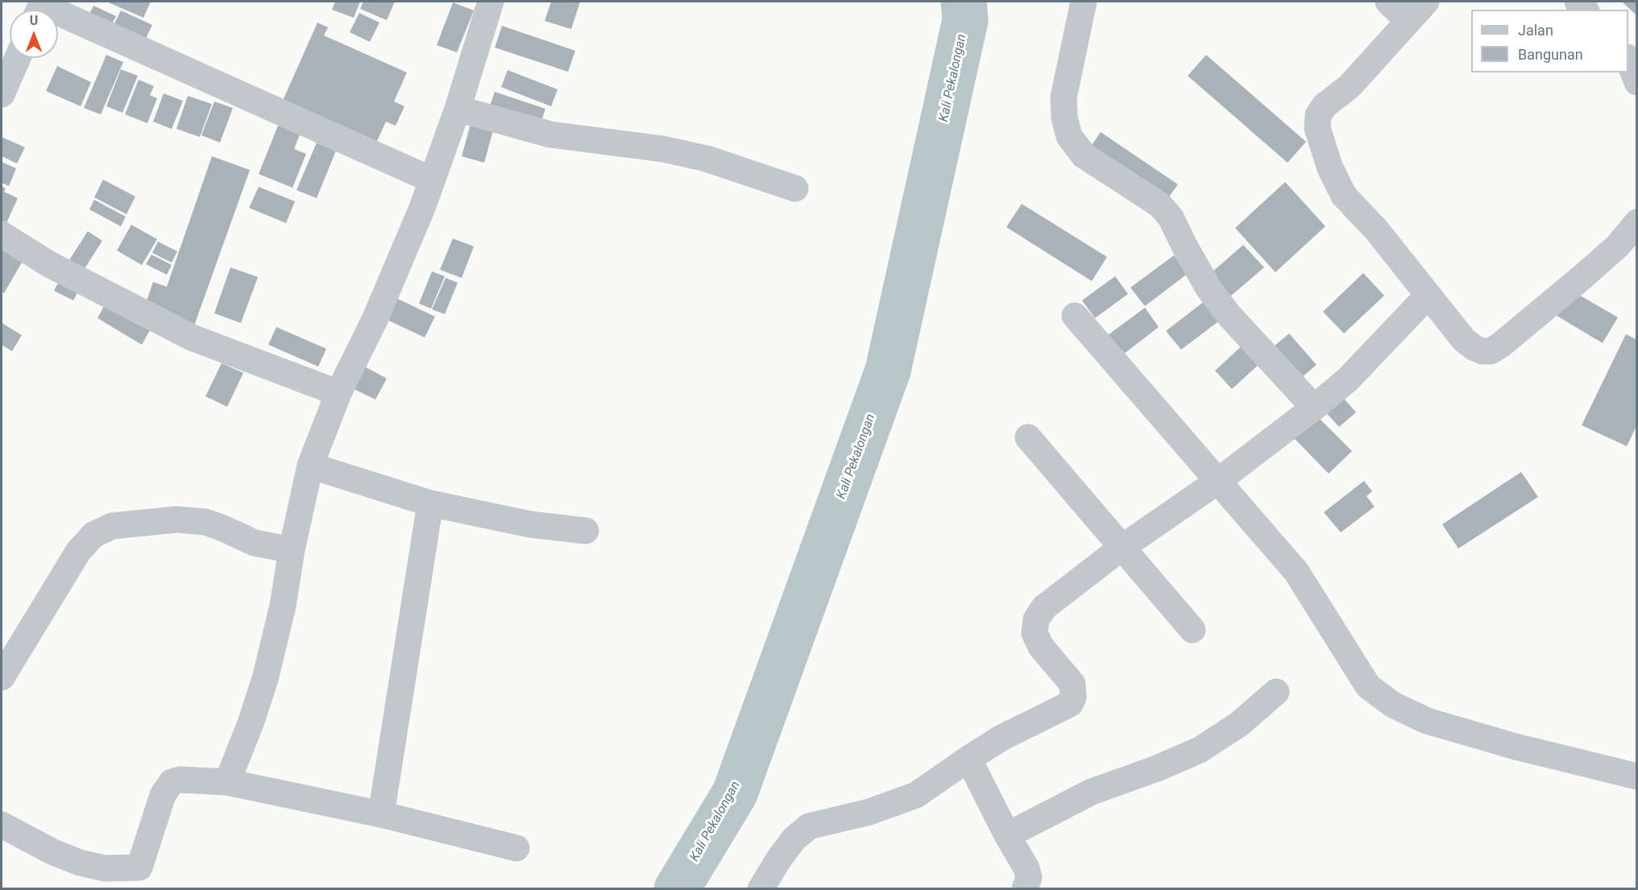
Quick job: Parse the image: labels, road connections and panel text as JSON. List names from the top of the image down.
{
  "water": ["Kali Pekalongan"],
  "legend": ["Jalan", "Bangunan"],
  "north": "top"
}
